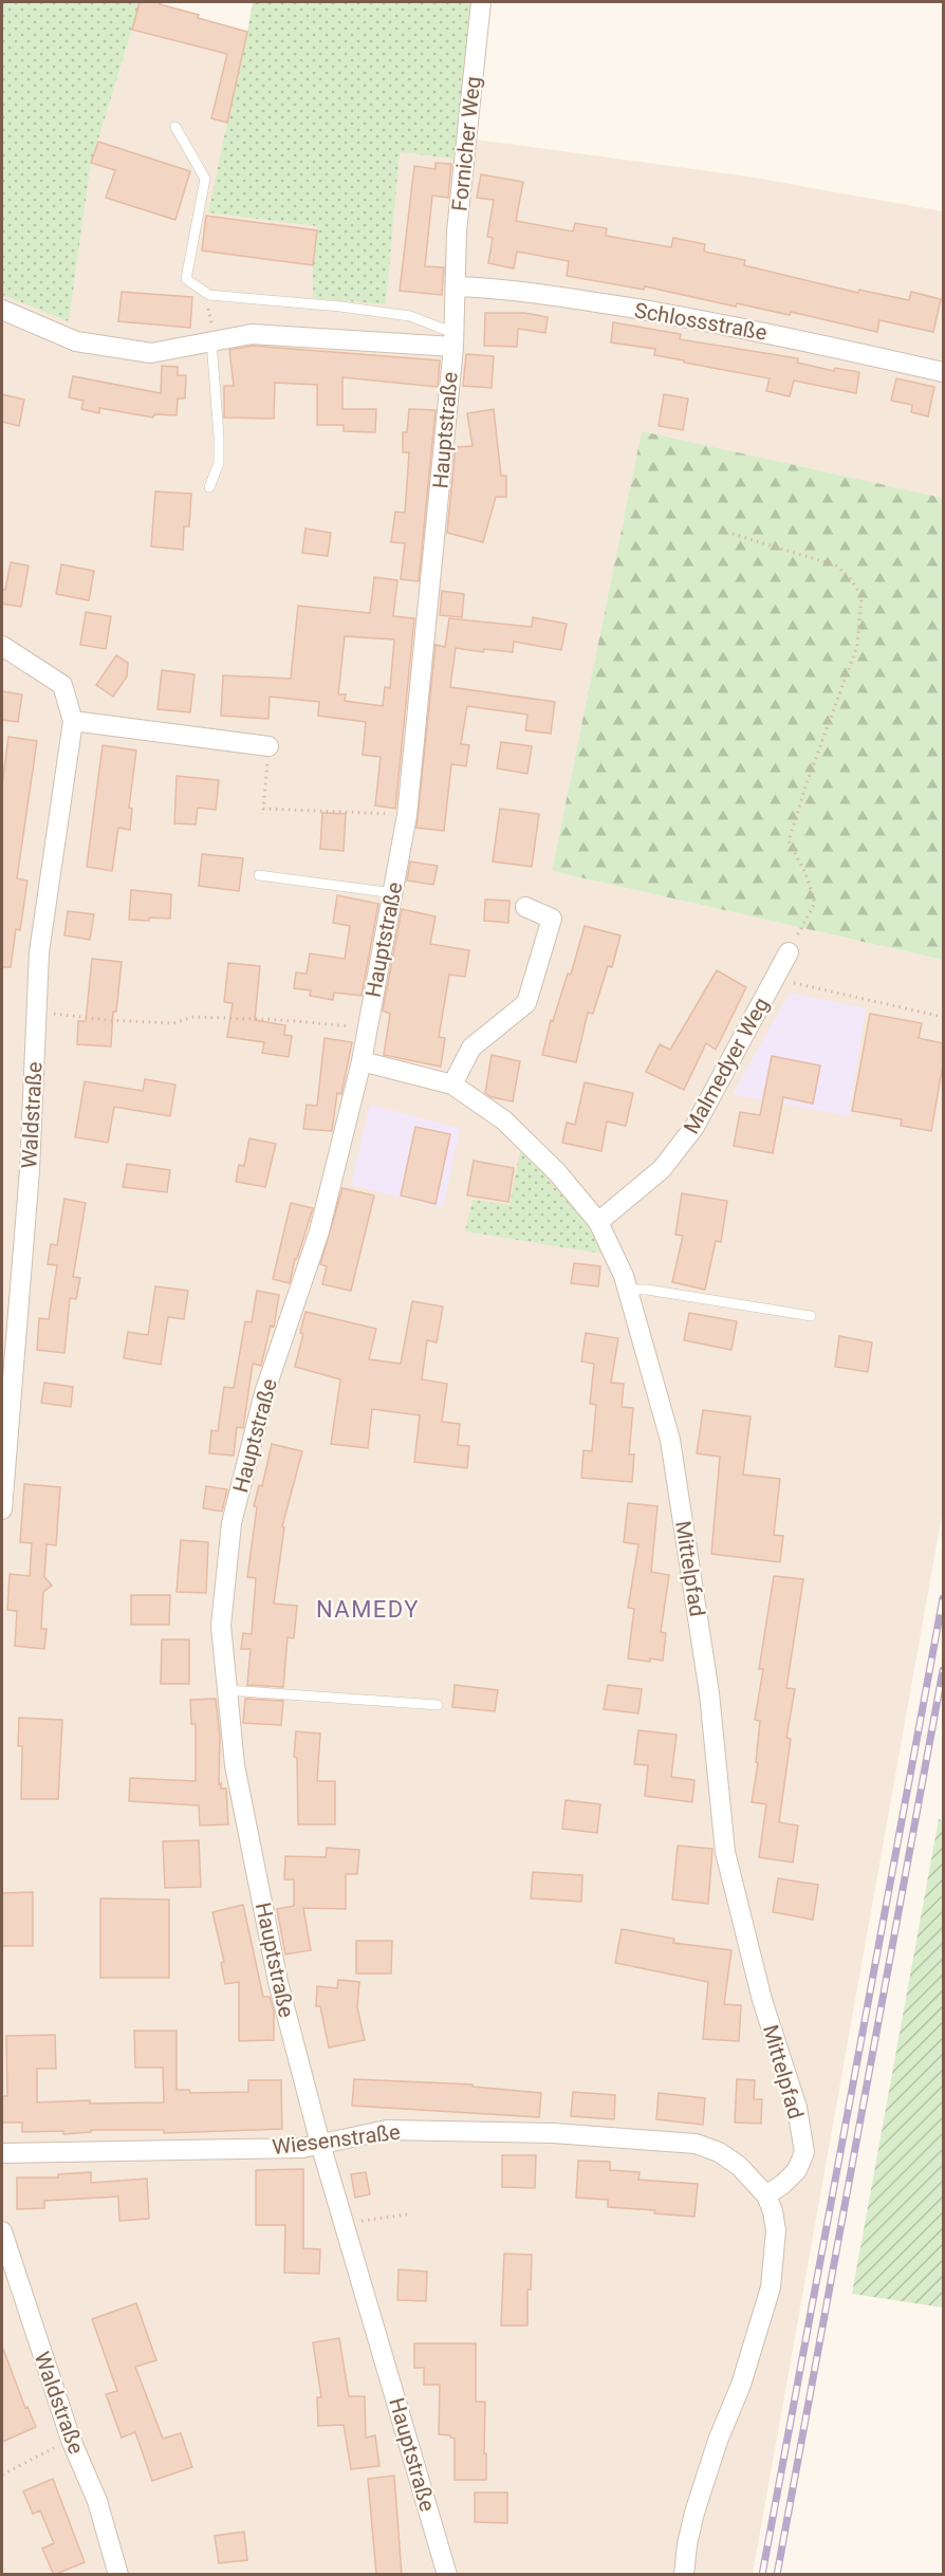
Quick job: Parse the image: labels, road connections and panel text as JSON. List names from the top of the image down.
{
  "streets": {
    "street": [
      "Fornicher Weg",
      "Schlossstraße",
      "Hauptstraße",
      "Malmedyer Weg",
      "Waldstraße",
      "Mittelpfad",
      "Wiesenstraße"
    ]
  },
  "crossings": [
    ["Fornicher Weg", "Schlossstraße"],
    ["Fornicher Weg", "Hauptstraße"],
    ["Schlossstraße", "Hauptstraße"],
    ["Hauptstraße", "Mittelpfad"],
    ["Hauptstraße", "Wiesenstraße"],
    ["Malmedyer Weg", "Mittelpfad"],
    ["Mittelpfad", "Wiesenstraße"]
  ],
  "districts": ["NAMEDY"]
}
